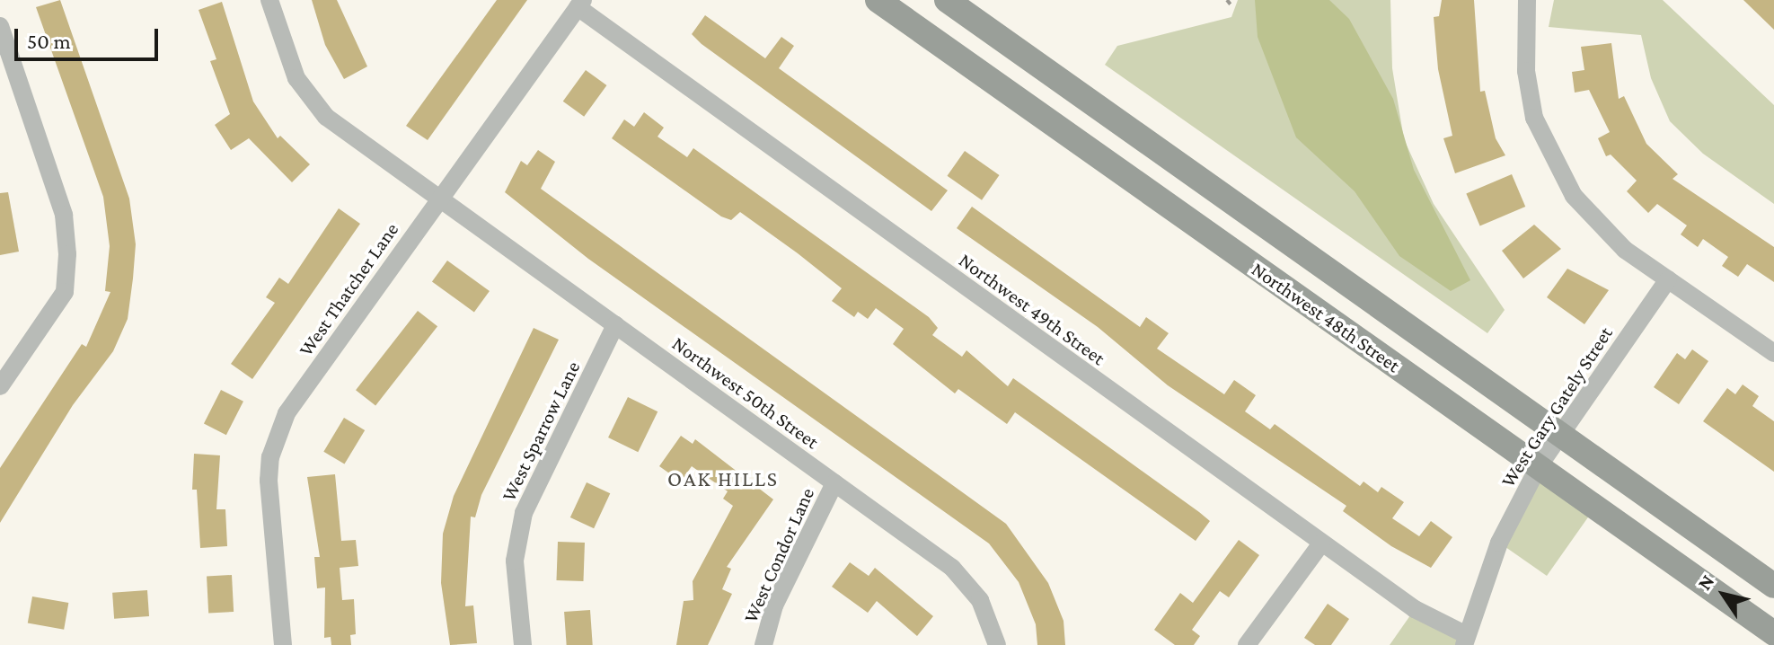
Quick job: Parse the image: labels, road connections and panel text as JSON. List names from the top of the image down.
{
  "streets": {
    "main road": ["Northwest 48th Street"],
    "street": [
      "West Thatcher Lane",
      "Northwest 49th Street",
      "Northwest 50th Street",
      "West Gary Gately Street",
      "West Sparrow Lane",
      "West Condor Lane"
    ]
  },
  "crossings": [
    ["West Thatcher Lane", "Northwest 49th Street"],
    ["West Thatcher Lane", "Northwest 50th Street"],
    ["Northwest 49th Street", "West Gary Gately Street"],
    ["Northwest 48th Street", "West Gary Gately Street"],
    ["Northwest 50th Street", "West Sparrow Lane"],
    ["Northwest 50th Street", "West Condor Lane"]
  ],
  "districts": ["OAK HILLS"],
  "scale_bar": "50 m",
  "north": "top left"
}
